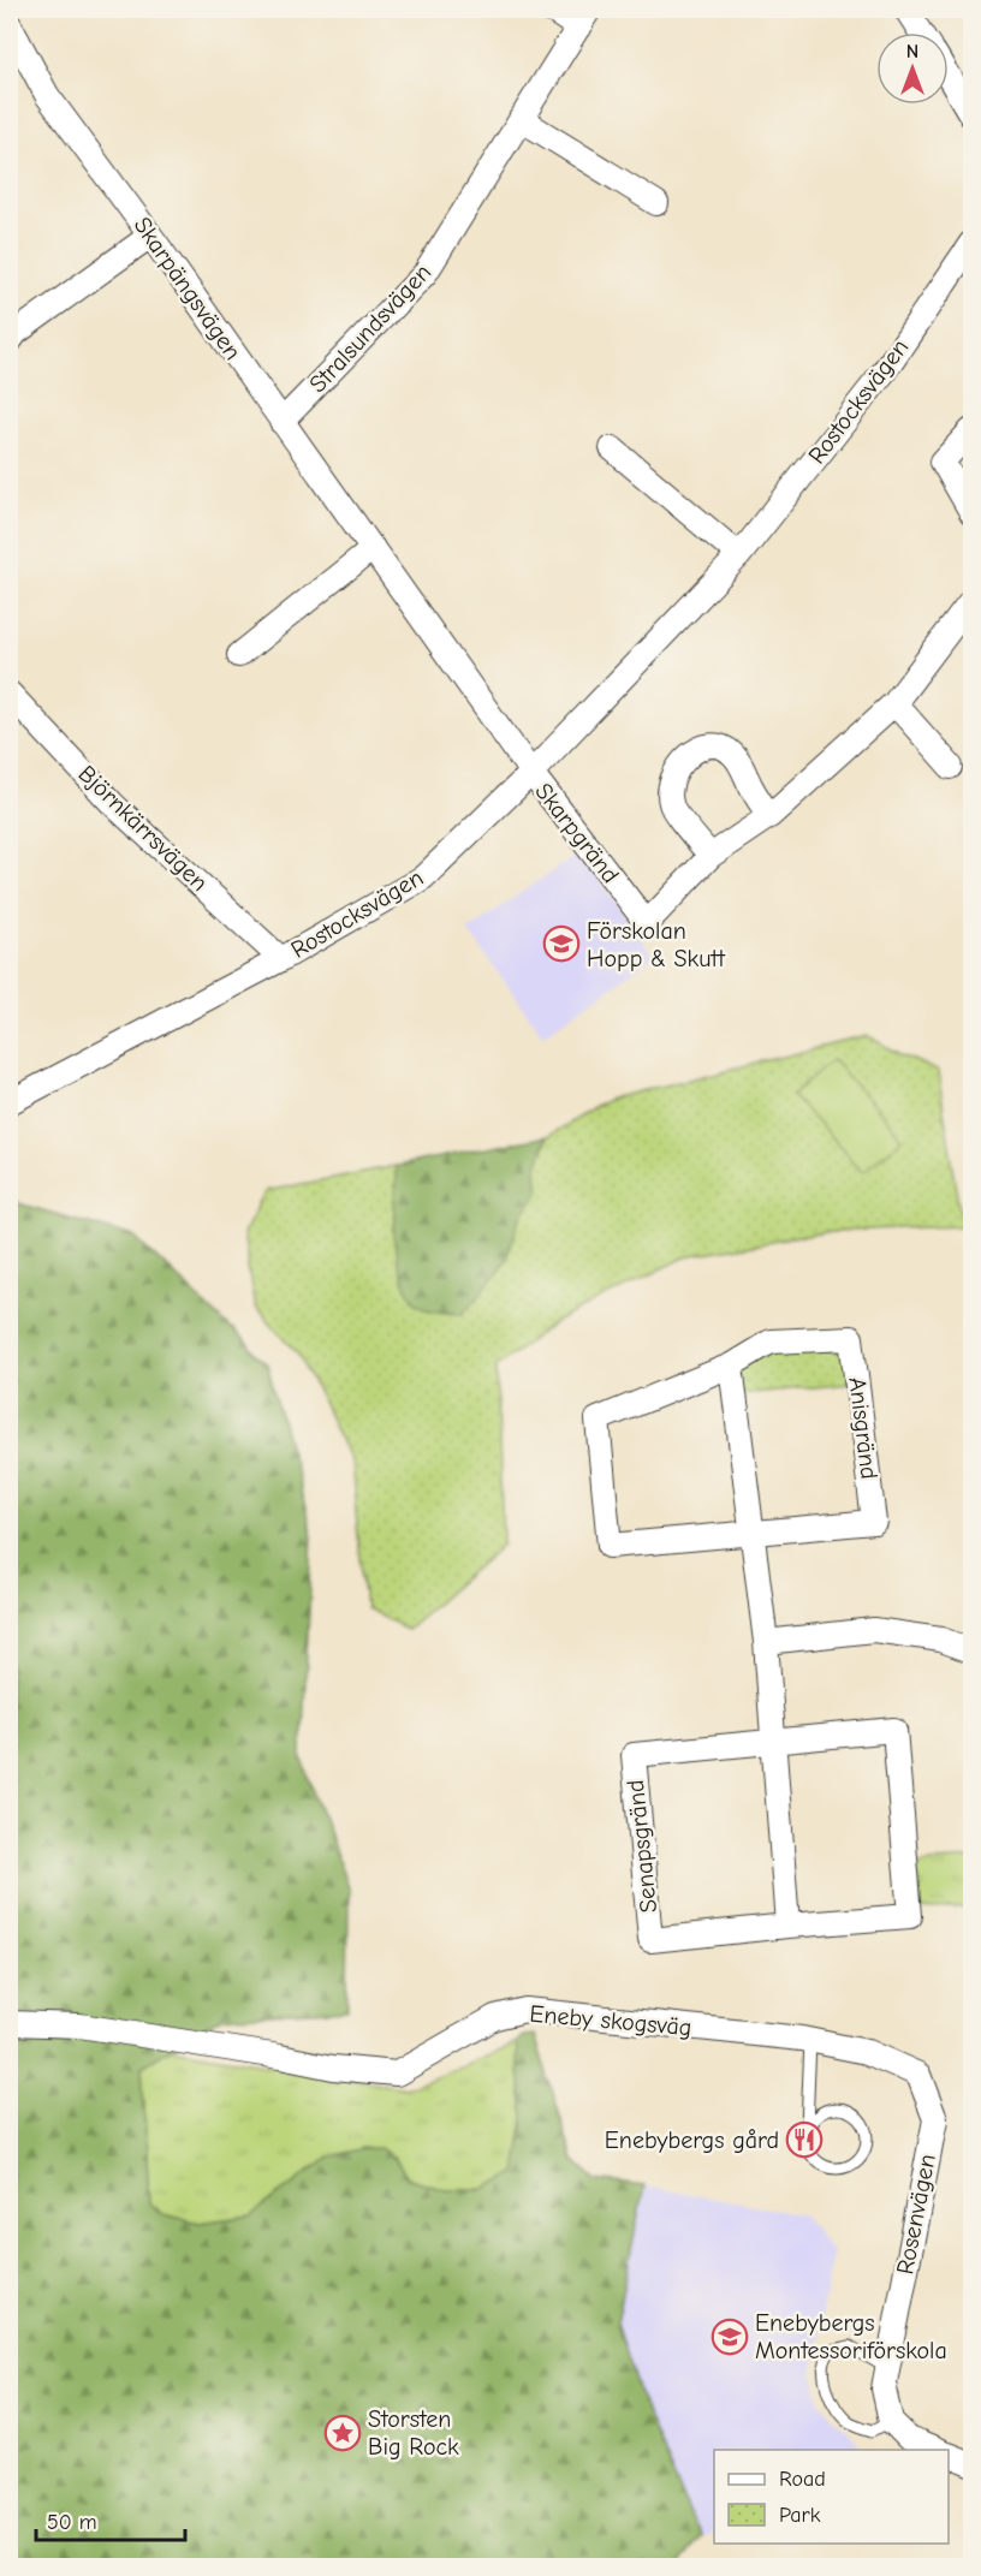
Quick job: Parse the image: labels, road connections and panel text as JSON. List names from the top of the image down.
{
  "streets": {
    "street": [
      "Skarpängsvägen",
      "Stralsundsvägen",
      "Rostocksvägen",
      "Björnkärrsvägen",
      "Skarpgränd",
      "Anisgränd",
      "Senapsgränd",
      "Eneby skogsväg",
      "Rosenvägen"
    ]
  },
  "crossings": [
    ["Skarpängsvägen", "Stralsundsvägen"],
    ["Skarpängsvägen", "Rostocksvägen"],
    ["Skarpängsvägen", "Skarpgränd"],
    ["Rostocksvägen", "Björnkärrsvägen"],
    ["Rostocksvägen", "Skarpgränd"],
    ["Eneby skogsväg", "Rosenvägen"]
  ],
  "places": {
    "school or university": ["Förskolan Hopp & Skutt", "Enebybergs Montessoriförskola"],
    "restaurant": ["Enebybergs gård"],
    "place": ["Storsten Big Rock"]
  },
  "legend": ["Road", "Park"],
  "scale_bar": "50 m",
  "north": "top"
}
